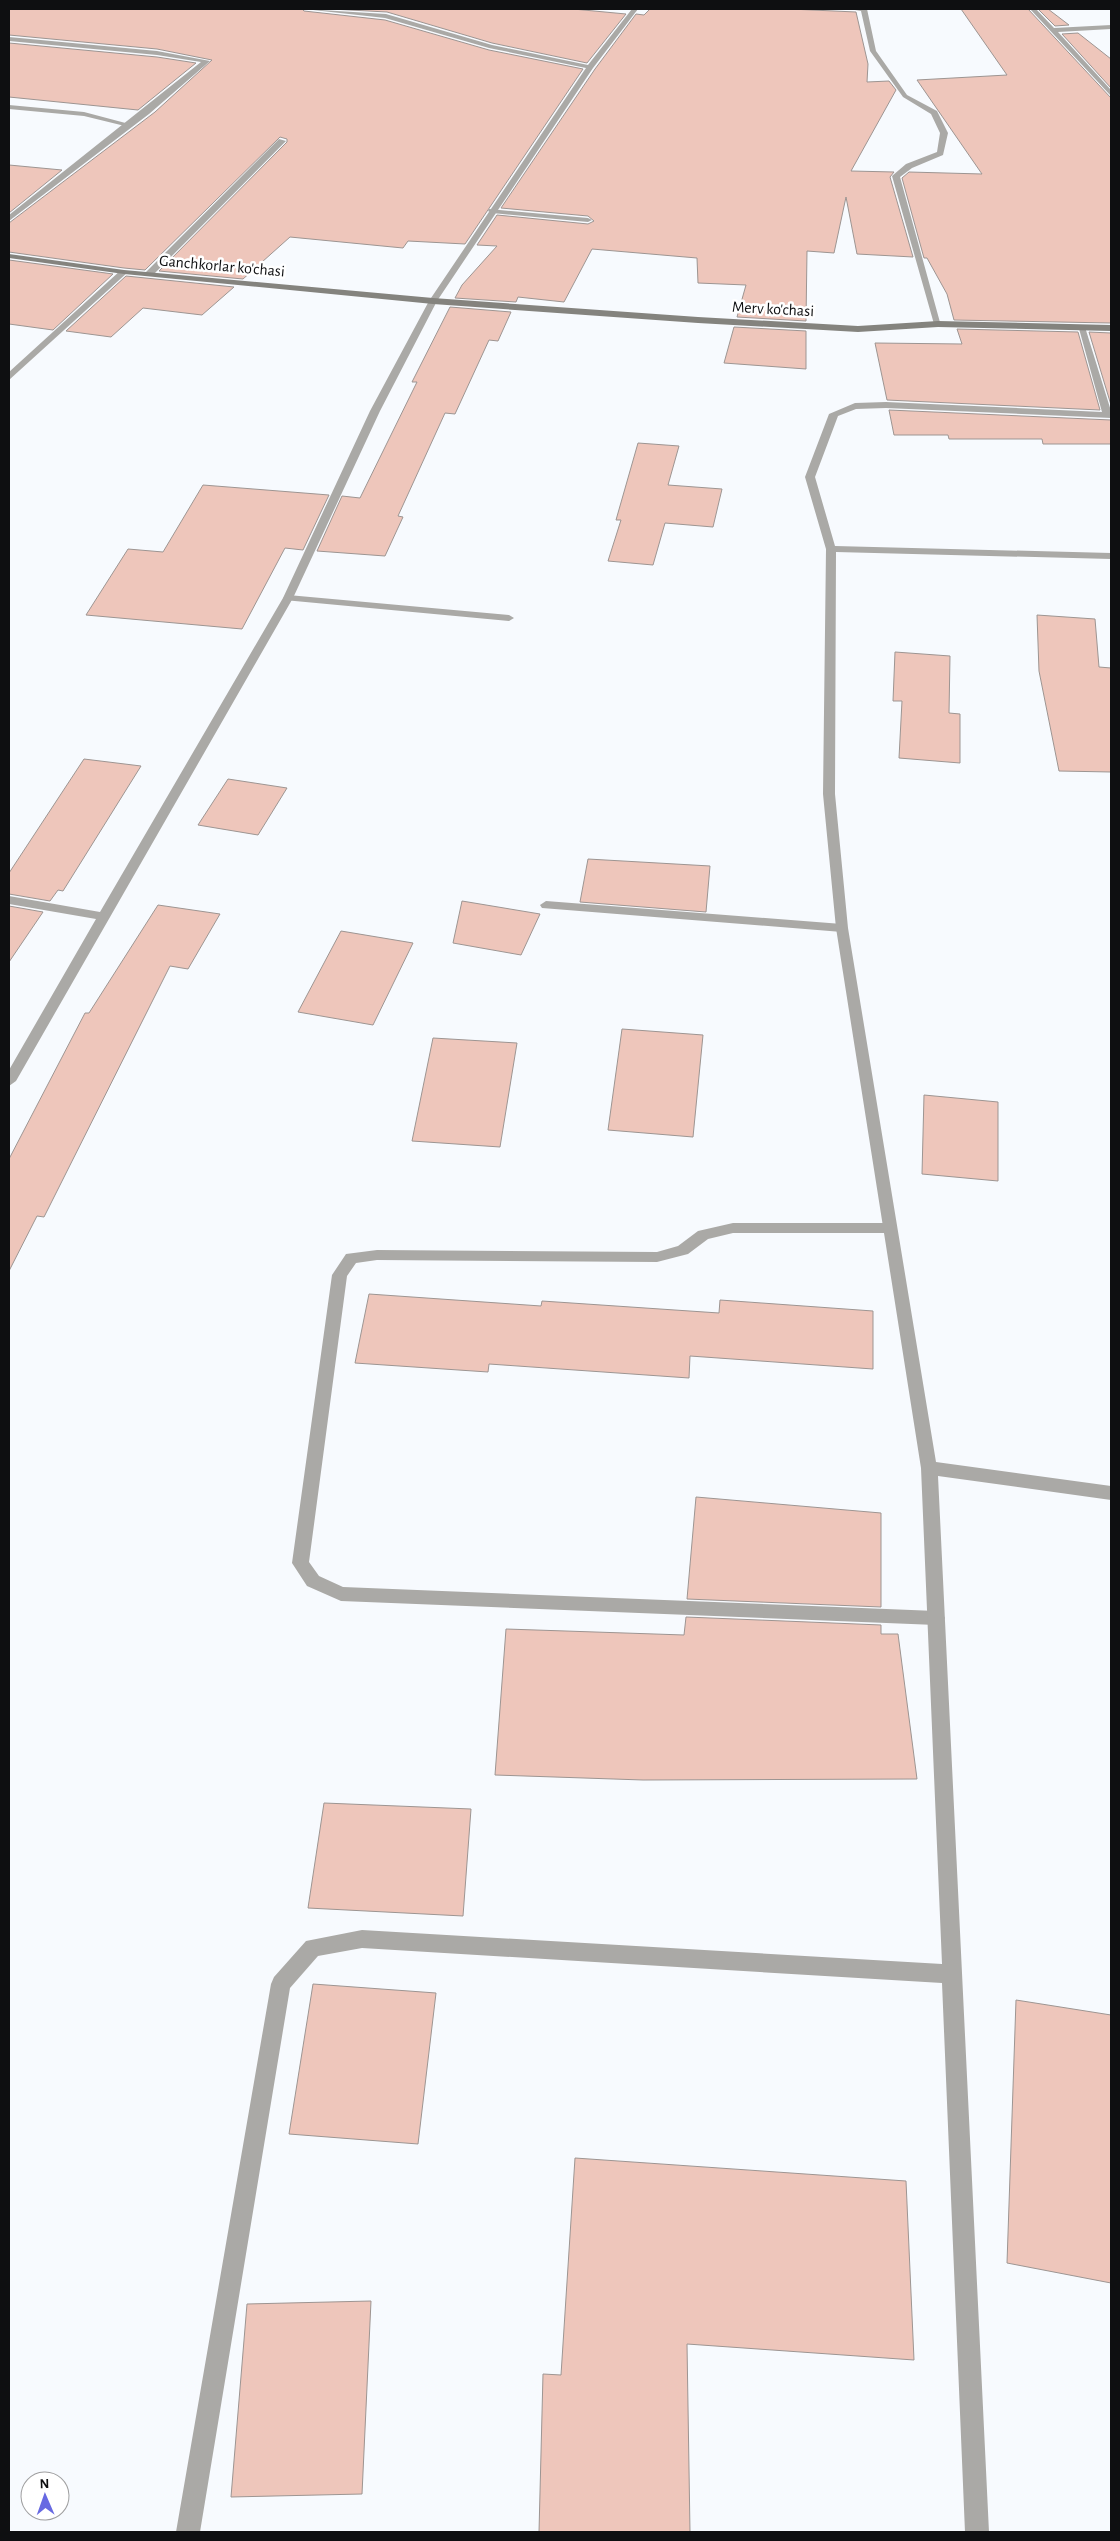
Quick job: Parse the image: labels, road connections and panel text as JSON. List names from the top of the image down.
{
  "streets": {
    "street": ["Ganchkorlar ko'chasi", "Merv ko'chasi"]
  },
  "crossings": [
    ["Ganchkorlar ko'chasi", "Merv ko'chasi"]
  ],
  "north": "top"
}
